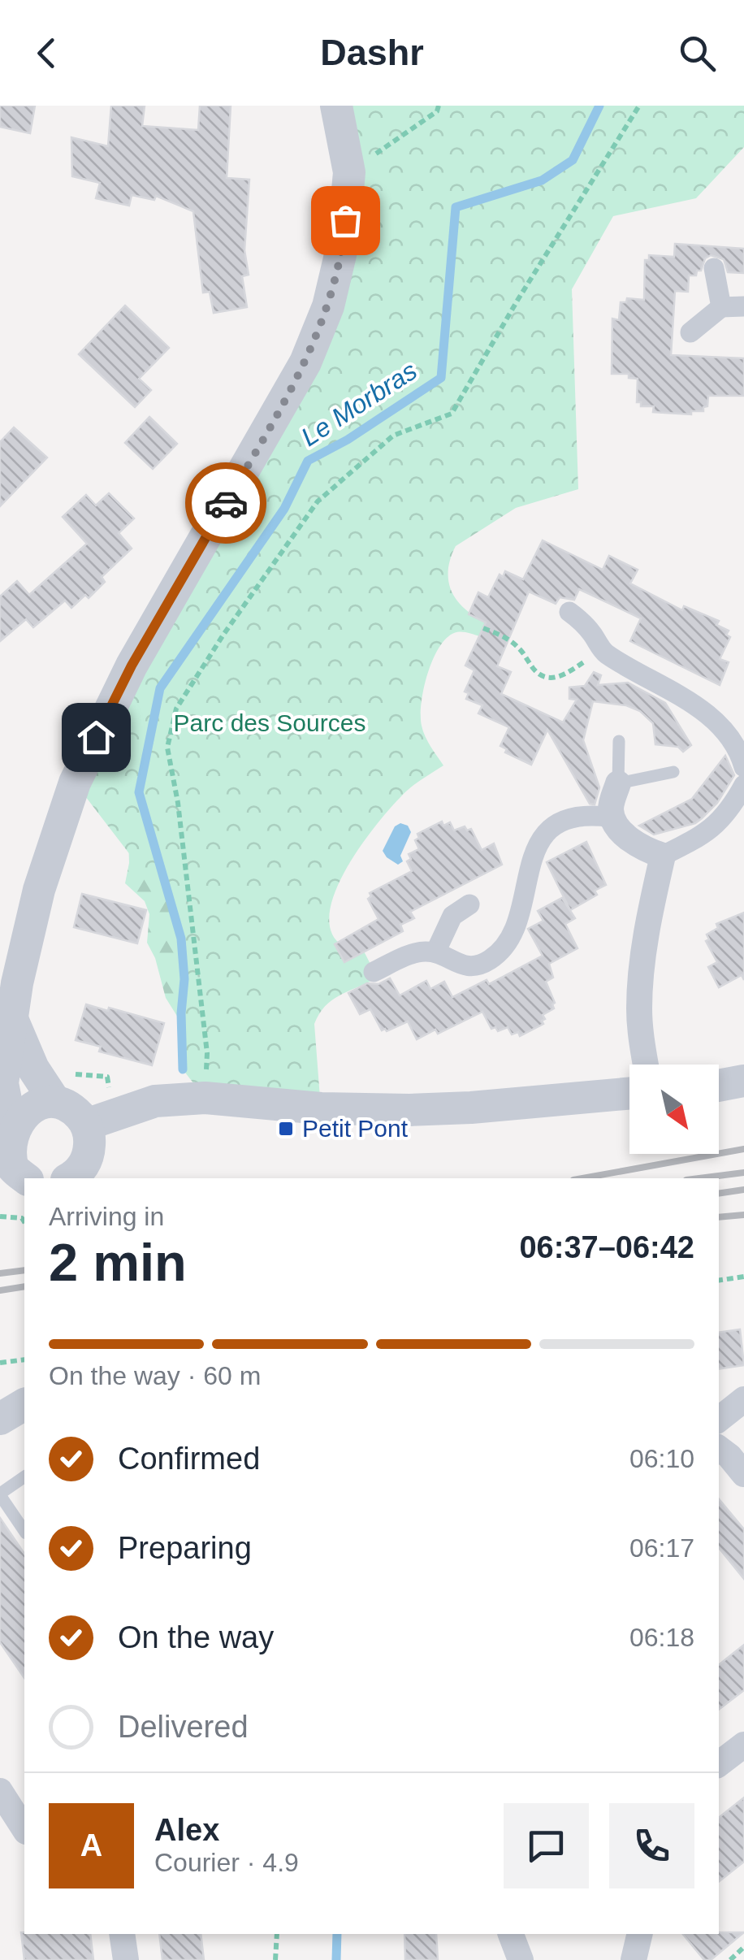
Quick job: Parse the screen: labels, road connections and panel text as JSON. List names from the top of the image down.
{
  "water": ["Le Morbras"],
  "parks": ["Parc des Sources"],
  "places": {
    "transit": ["Petit Pont"]
  },
  "north": "bottom right",
  "page": {
    "header": "Dashr",
    "heading": ["2 min", "Arriving in", "06:37–06:42"],
    "panel": ["Alex", "Courier · 4.9"],
    "bar": "On the way · 60 m",
    "list": [
      ["Confirmed", "06:10"],
      ["Preparing", "06:17"],
      ["On the way", "06:18"],
      "Delivered"
    ],
    "round": "A"
  }
}
